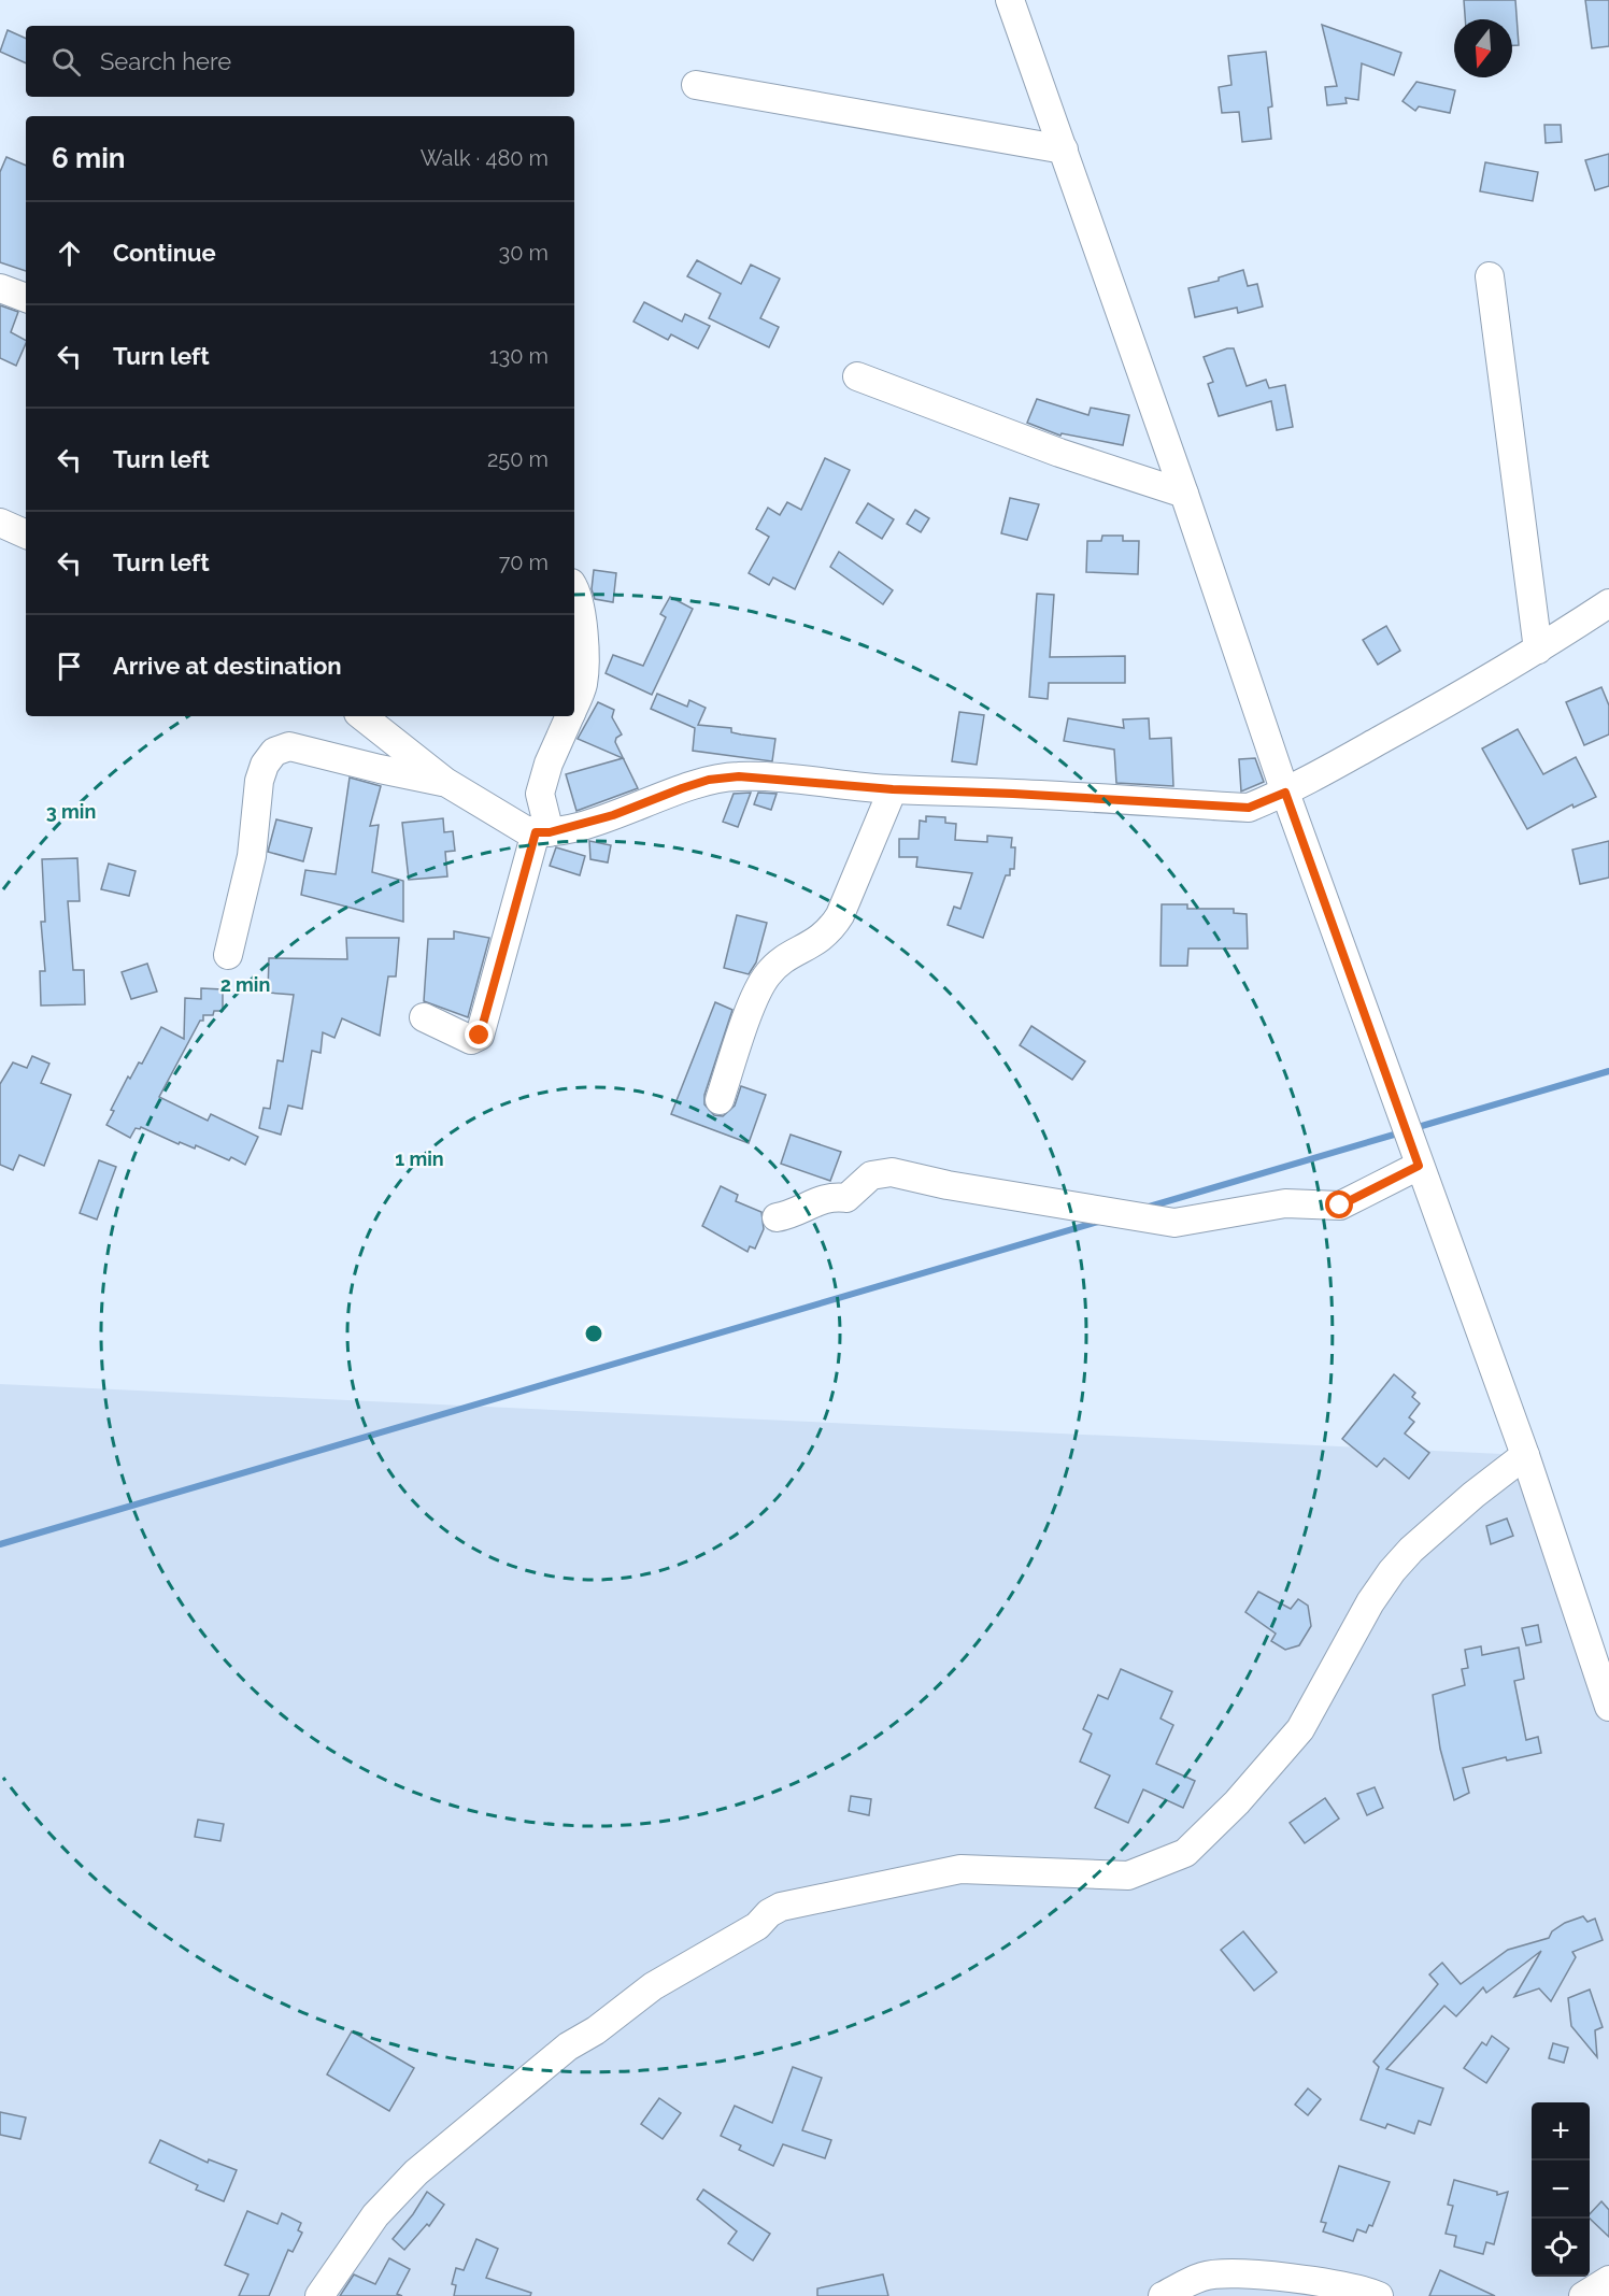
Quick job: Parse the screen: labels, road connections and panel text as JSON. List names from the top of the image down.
{
  "north": "bottom",
  "page": {
    "search": "Search here",
    "heading": ["6 min", "Walk · 480 m"],
    "list": [
      ["Continue", "30 m"],
      ["Turn left", "130 m"],
      ["Turn left", "250 m"],
      ["Turn left", "70 m"],
      "Arrive at destination"
    ],
    "map_buttons": ["+", "−"]
  },
  "rings": ["3 min", "2 min", "1 min"]
}
